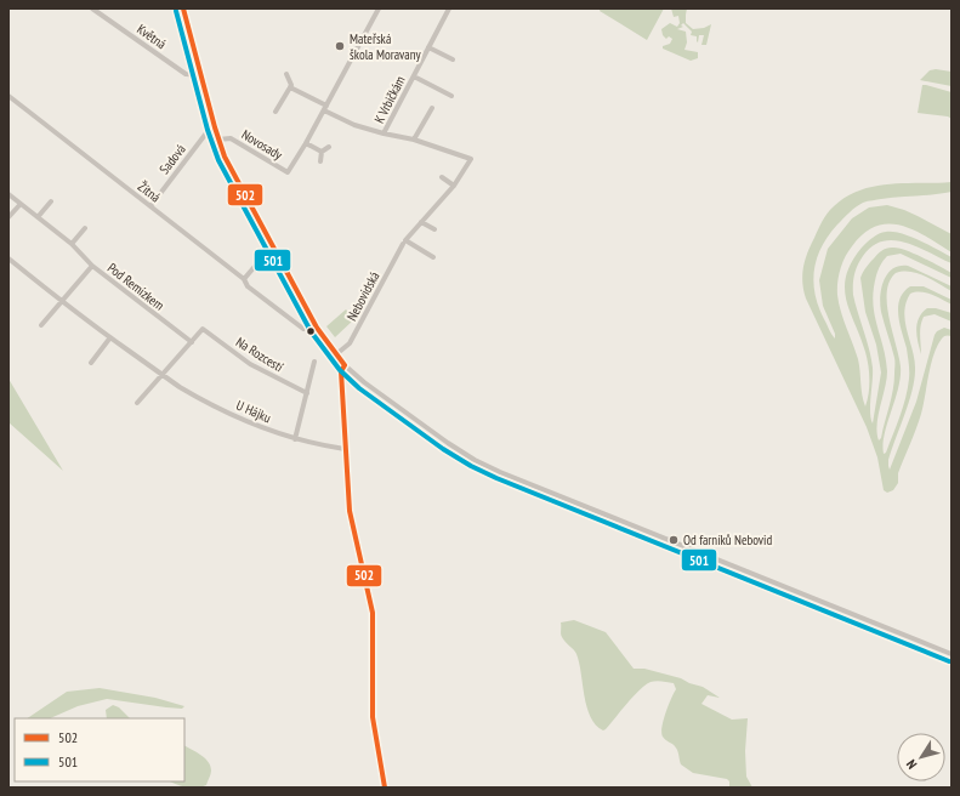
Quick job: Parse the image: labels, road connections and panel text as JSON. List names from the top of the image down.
{
  "streets": {
    "street": [
      "Květná",
      "K Vrbičkám",
      "Novosady",
      "Sadová",
      "Žitná",
      "Pod Remízkem",
      "Nebovidská",
      "Na Rozcestí",
      "U Hájku"
    ]
  },
  "crossings": [
    ["K Vrbičkám", "Novosady"],
    ["Sadová", "Žitná"],
    ["Pod Remízkem", "Na Rozcestí"]
  ],
  "places": ["Mateřská škola Moravany", "Od farníků Nebovid"],
  "lines": ["transit line 502", "transit line 501"],
  "legend": ["502", "501"],
  "north": "bottom left"
}
